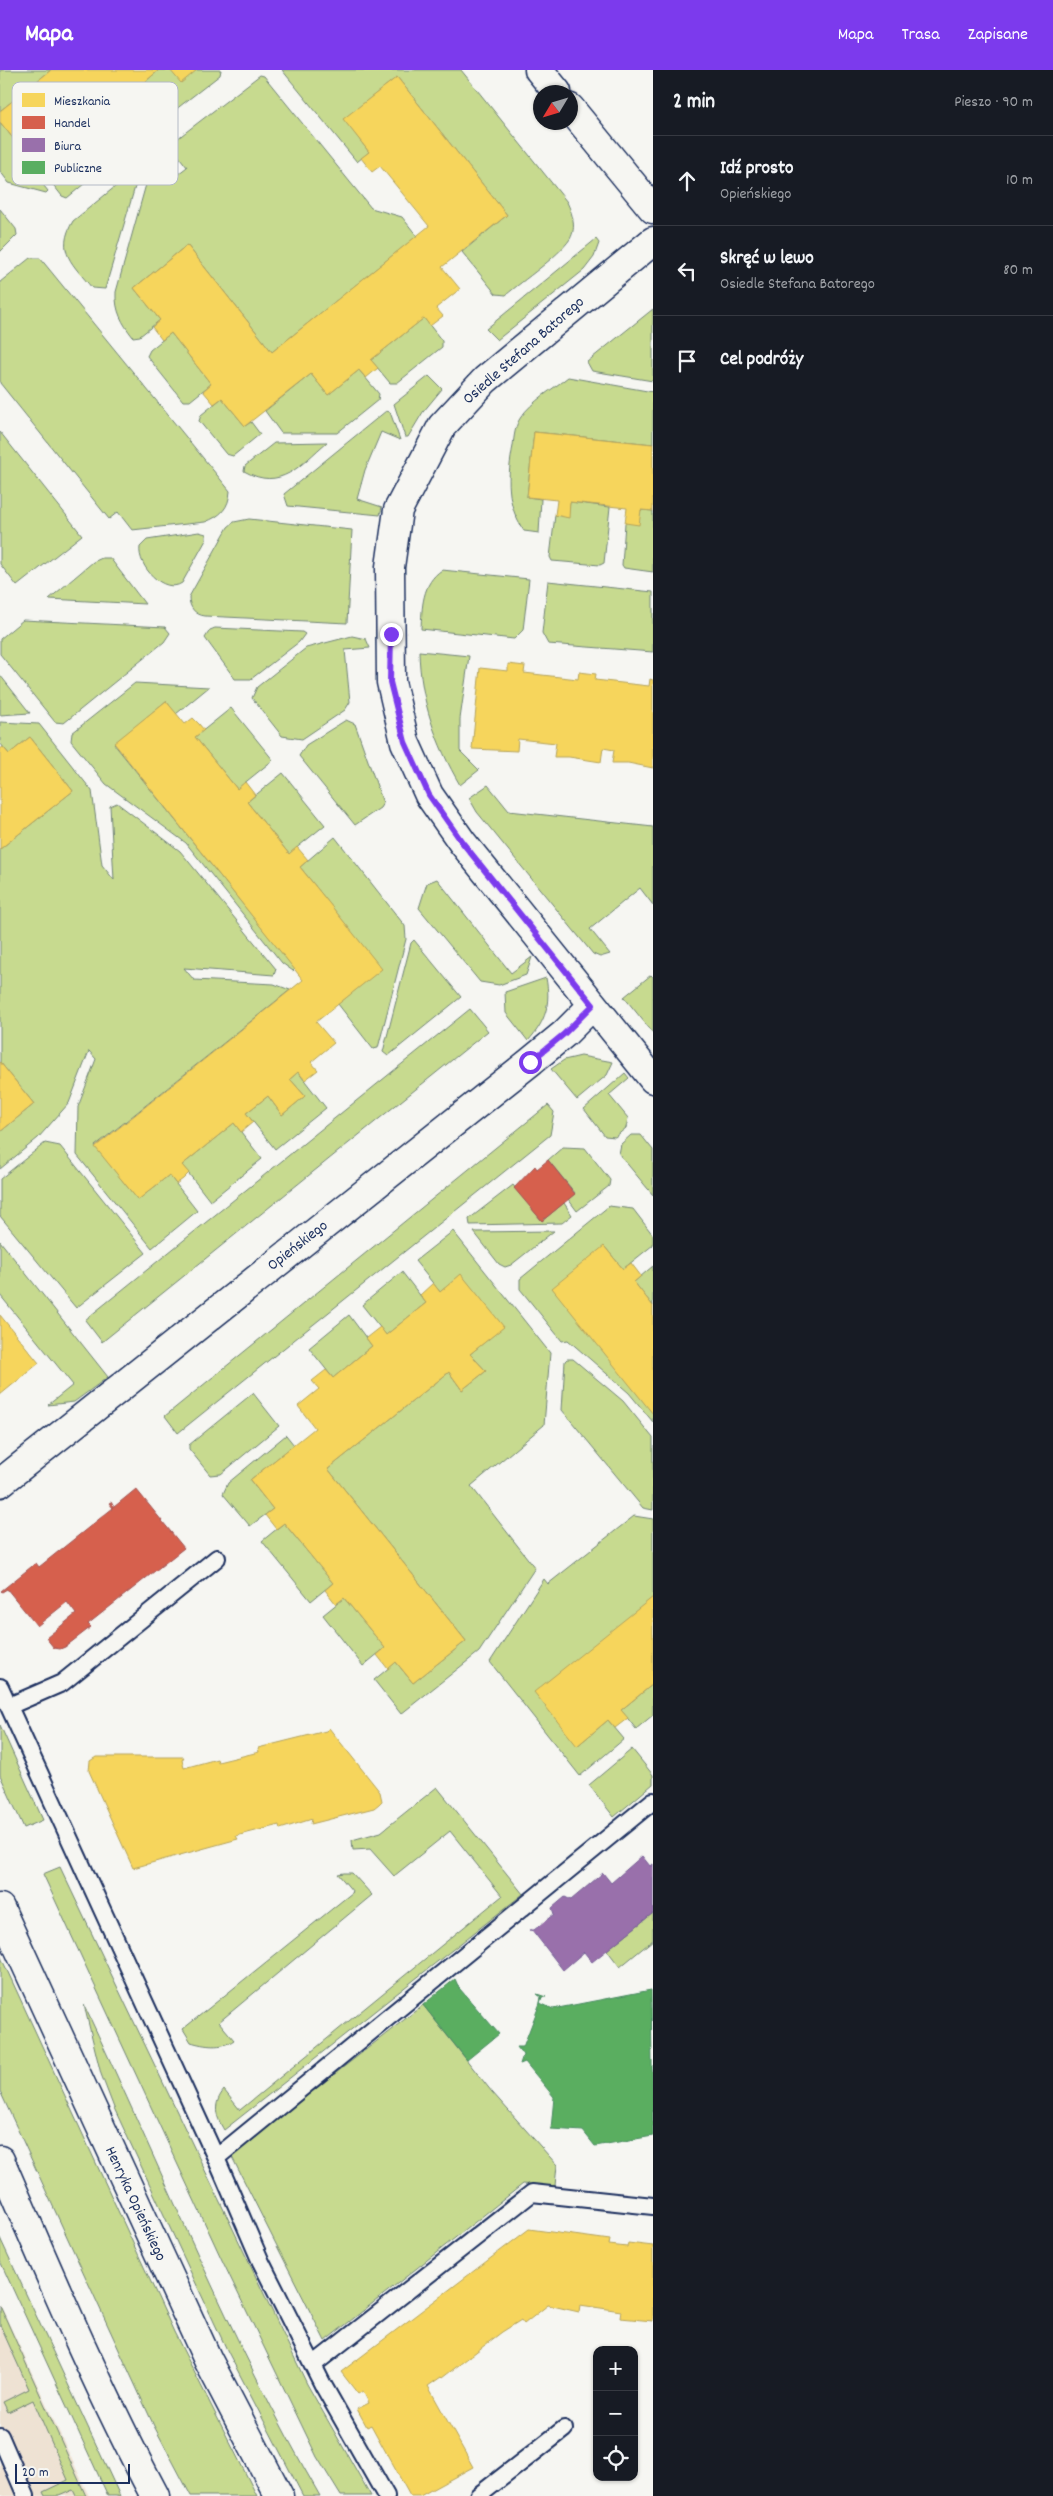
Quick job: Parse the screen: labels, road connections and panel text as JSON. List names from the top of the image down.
{
  "streets": {
    "street": ["Osiedle Stefana Batorego", "Opieńskiego", "Henryka Opieńskiego"]
  },
  "crossings": [
    ["Osiedle Stefana Batorego", "Opieńskiego"]
  ],
  "legend": [
    "Mieszkania",
    "Handel",
    "Biura",
    "Publiczne"
  ],
  "scale_bar": "20 m",
  "north": "bottom left",
  "page": {
    "header": "Mapa",
    "nav": ["Mapa", "Trasa", "Zapisane"],
    "heading": ["2 min", "Pieszo · 90 m"],
    "list": [
      ["Idź prosto", "Opieńskiego", "10 m"],
      ["Skręć w lewo", "Osiedle Stefana Batorego", "80 m"],
      "Cel podróży"
    ],
    "map_buttons": ["+", "−"],
    "scale": "20 m"
  }
}
